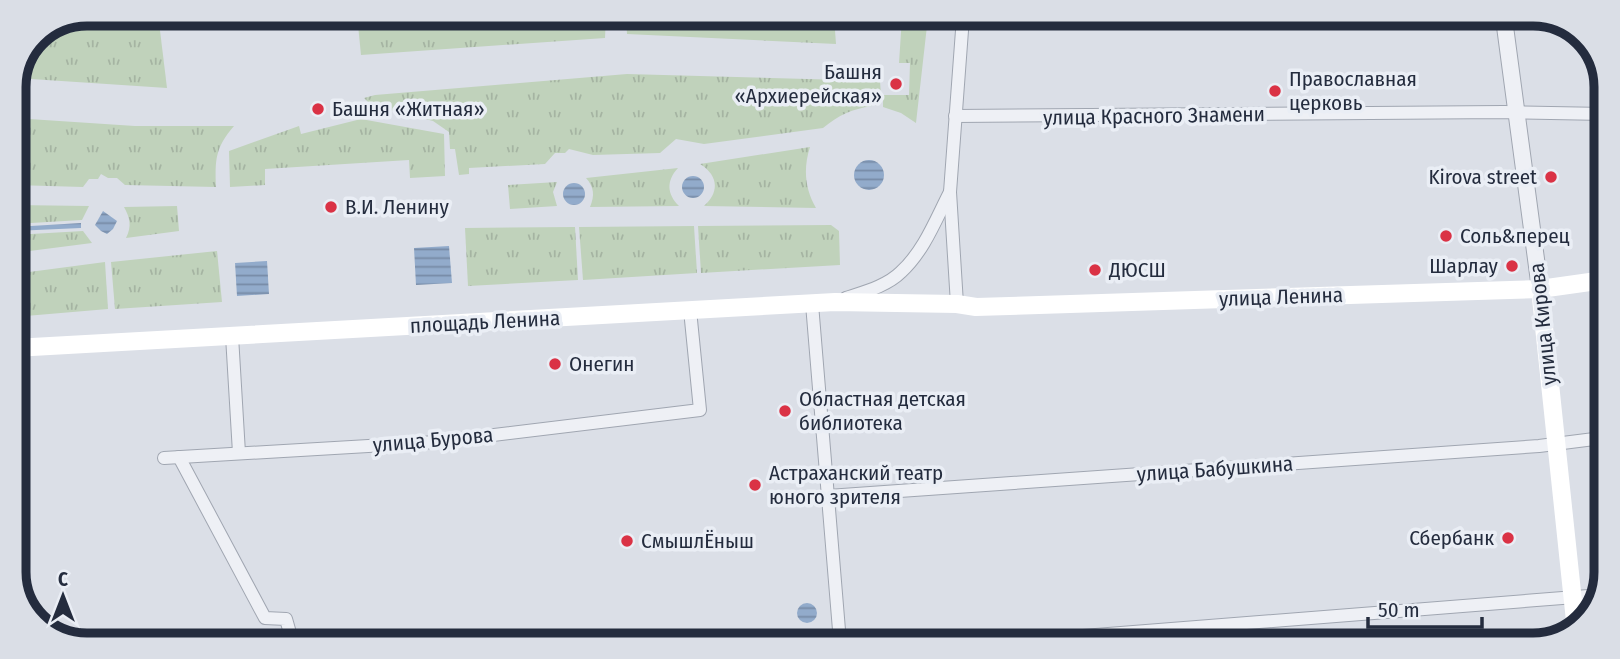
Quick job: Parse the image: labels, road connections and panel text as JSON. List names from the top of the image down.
{
  "streets": {
    "main road": ["улица Ленина", "площадь Ленина", "улица Кирова"],
    "street": ["улица Красного Знамени", "улица Бурова", "улица Бабушкина"]
  },
  "crossings": [
    ["улица Красного Знамени", "улица Кирова"],
    ["улица Ленина", "площадь Ленина"],
    ["улица Ленина", "улица Кирова"],
    ["площадь Ленина", "улица Бурова"],
    ["улица Кирова", "улица Бабушкина"]
  ],
  "places": [
    "Башня «Архиерейская»",
    "Православная церковь",
    "Башня «Житная»",
    "Kirova street",
    "В.И. Ленину",
    "Соль&перец",
    "Шарлау",
    "ДЮСШ",
    "Онегин",
    "Областная детская библиотека",
    "Астраханский театр юного зрителя",
    "Сбербанк",
    "СмышлЁныш"
  ],
  "scale_bar": "50 m",
  "north": "top"
}
